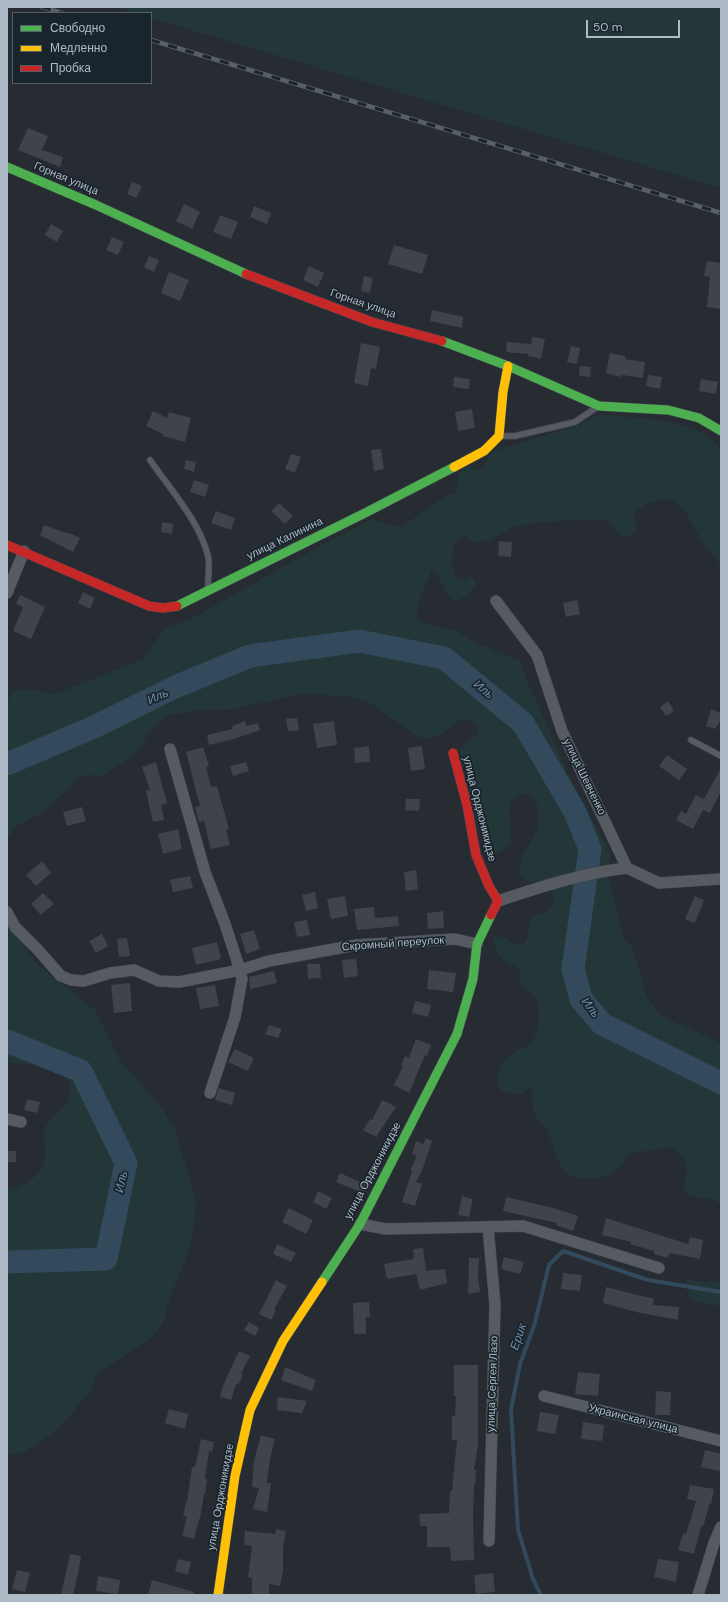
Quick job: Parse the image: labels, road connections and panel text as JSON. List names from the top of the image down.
{
  "streets": {
    "street": [
      "Горная улица",
      "улица Калинина",
      "улица Шевченко",
      "улица Орджоникидзе",
      "Скромный переулок",
      "улица Сергея Лазо",
      "Украинская улица"
    ]
  },
  "crossings": [
    ["улица Орджоникидзе", "Скромный переулок"]
  ],
  "water": ["Иль", "Ерик"],
  "legend": ["Свободно", "Медленно", "Пробка"],
  "scale_bar": "50 m"
}
